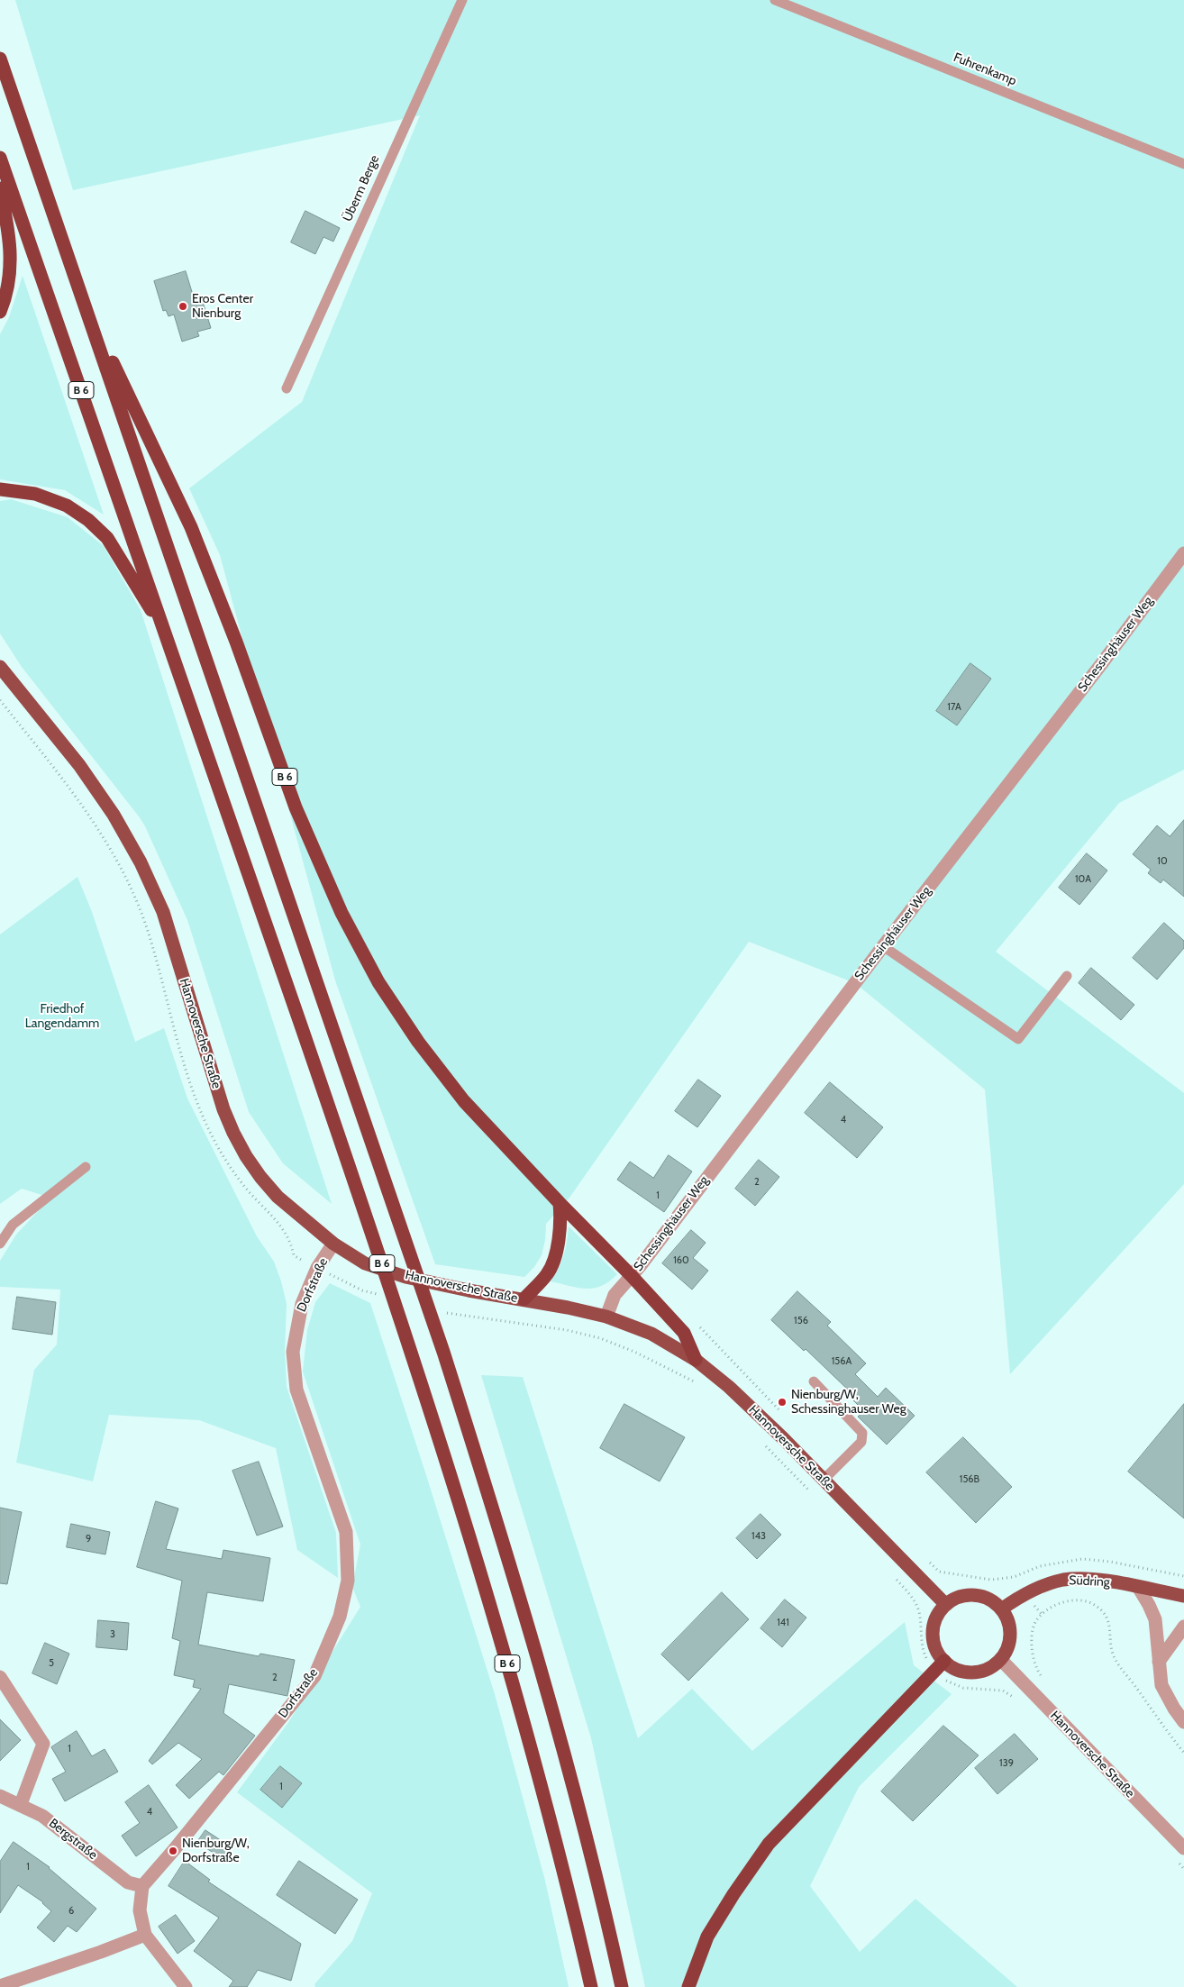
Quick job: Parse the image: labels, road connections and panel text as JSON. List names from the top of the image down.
{
  "streets": {
    "highway": ["B 6"],
    "main road": ["Hannoversche Straße", "Südring"],
    "street": ["Schessinghäuser Weg", "Dorfstraße", "Bergstraße"],
    "lane": ["Fuhrenkamp", "Überm Berge"]
  },
  "crossings": [
    ["B 6", "Schessinghäuser Weg"],
    ["B 6", "Hannoversche Straße"],
    ["Schessinghäuser Weg", "Hannoversche Straße"],
    ["Hannoversche Straße", "Dorfstraße"],
    ["Hannoversche Straße", "Südring"],
    ["Dorfstraße", "Bergstraße"]
  ],
  "parks": ["Friedhof Langendamm"],
  "places": ["Eros Center Nienburg", "Nienburg/W, Schessinghauser Weg", "Nienburg/W, Dorfstraße"],
  "house_numbers": [
    "17A",
    "10",
    "10A",
    "4",
    "2",
    "1",
    "160",
    "156",
    "156A",
    "156B",
    "143",
    "9",
    "141",
    "3",
    "5",
    "2",
    "1",
    "139",
    "1",
    "4",
    "1",
    "6"
  ]
}
